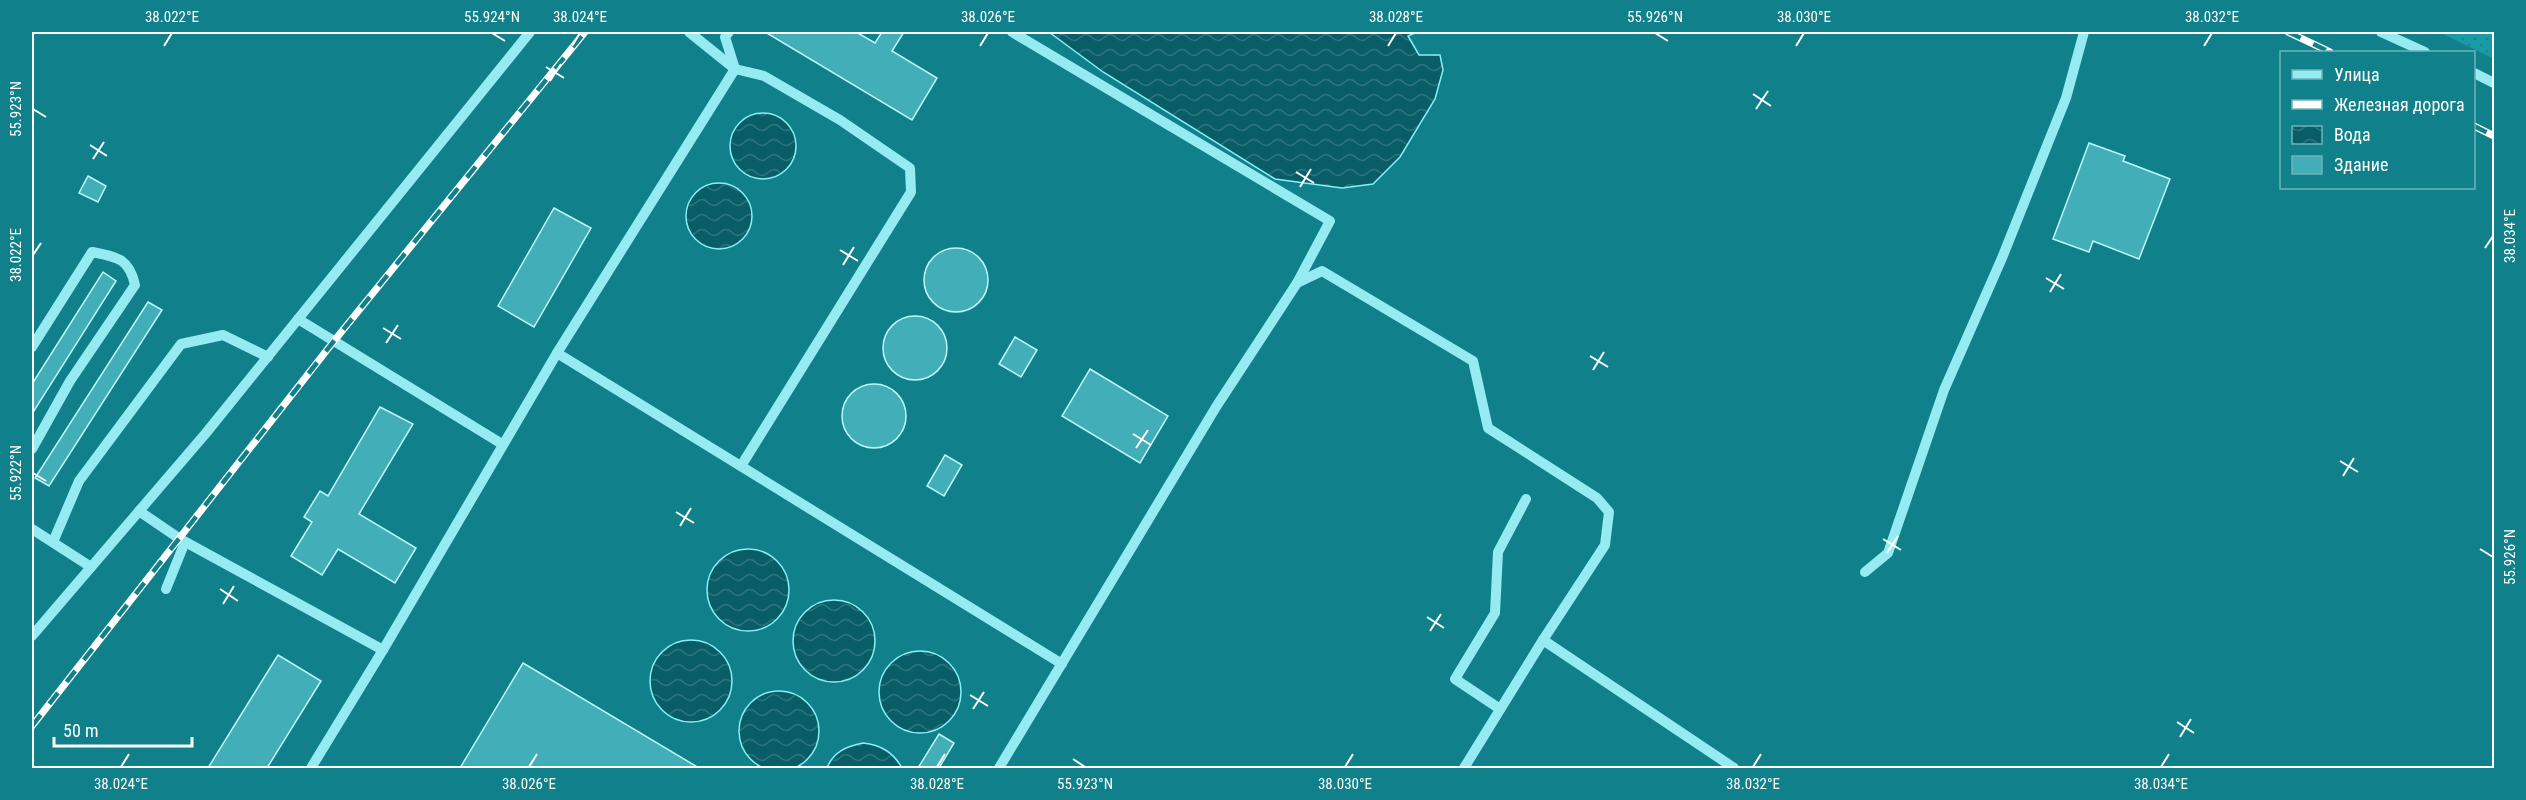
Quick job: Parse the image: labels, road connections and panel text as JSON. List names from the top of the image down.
{
  "legend": [
    "Улица",
    "Железная дорога",
    "Вода",
    "Здание"
  ],
  "scale_bar": "50 m",
  "coordinates": [
    "38.022°E",
    "55.924°N",
    "38.024°E",
    "38.026°E",
    "38.028°E",
    "55.926°N",
    "38.030°E",
    "38.032°E",
    "55.923°N",
    "38.034°E",
    "55.922°N"
  ]
}
